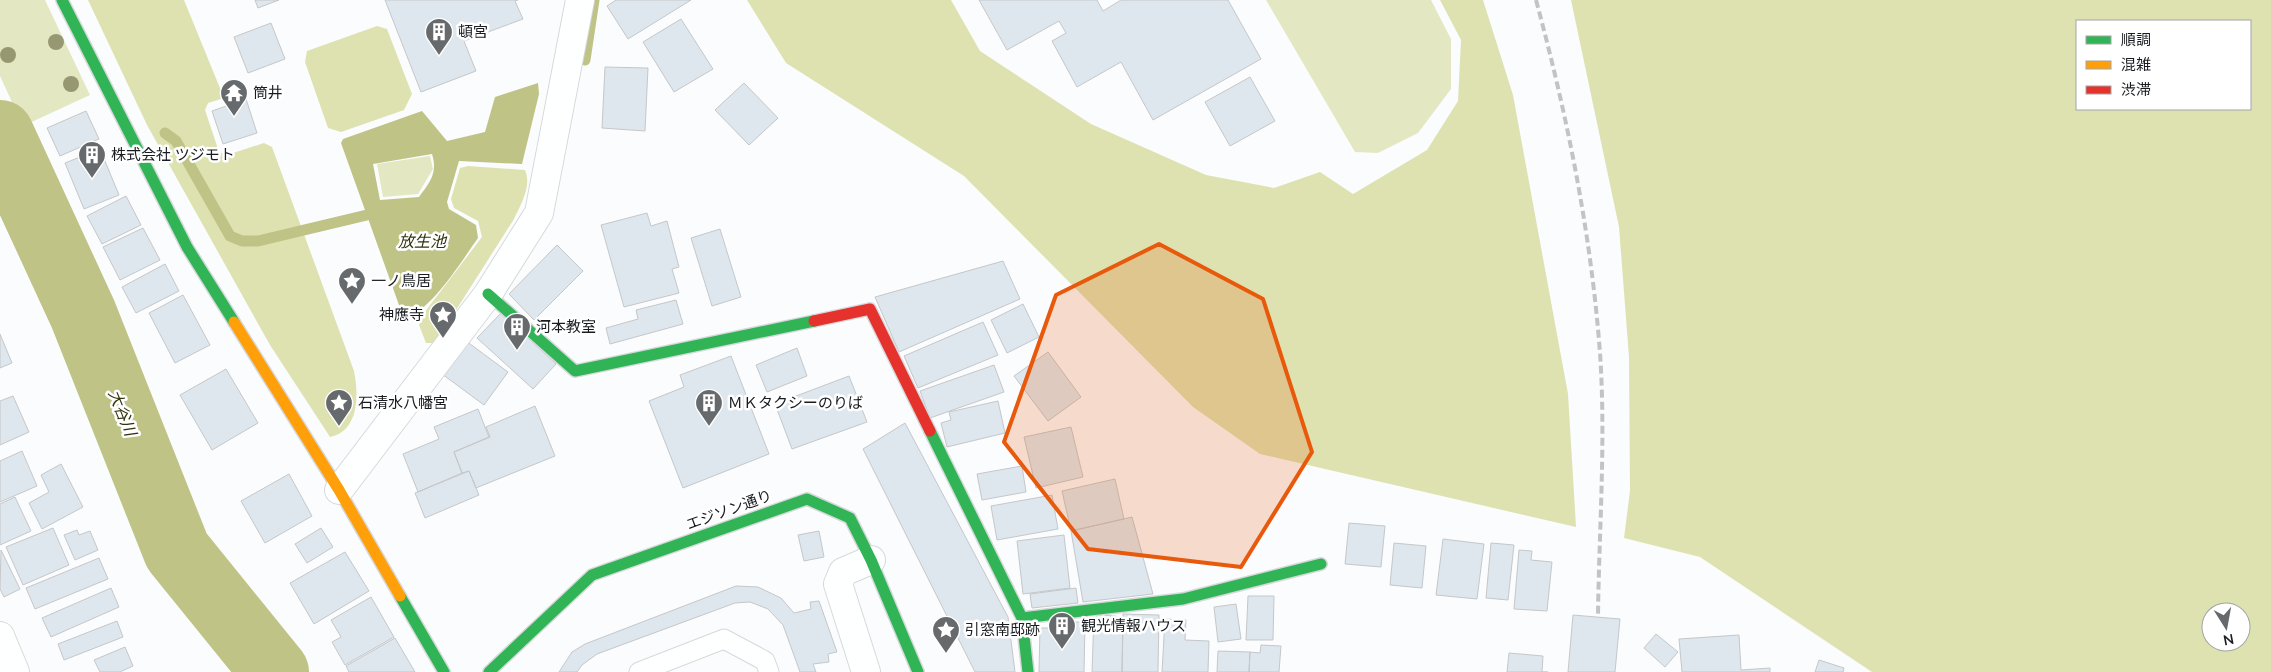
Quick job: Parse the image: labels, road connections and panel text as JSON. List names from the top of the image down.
{
  "streets": {
    "street": ["エジソン通り"]
  },
  "water": ["放生池", "大谷川"],
  "places": {
    "building": [
      "頓宮",
      "株式会社 ツジモト",
      "河本教室",
      "ＭＫタクシーのりば",
      "観光情報ハウス"
    ],
    "temple": ["筒井"],
    "place": [
      "一ノ鳥居",
      "神應寺",
      "石清水八幡宮",
      "引窓南邸跡"
    ]
  },
  "legend": ["順調", "混雑", "渋滞"],
  "north": "bottom"
}
